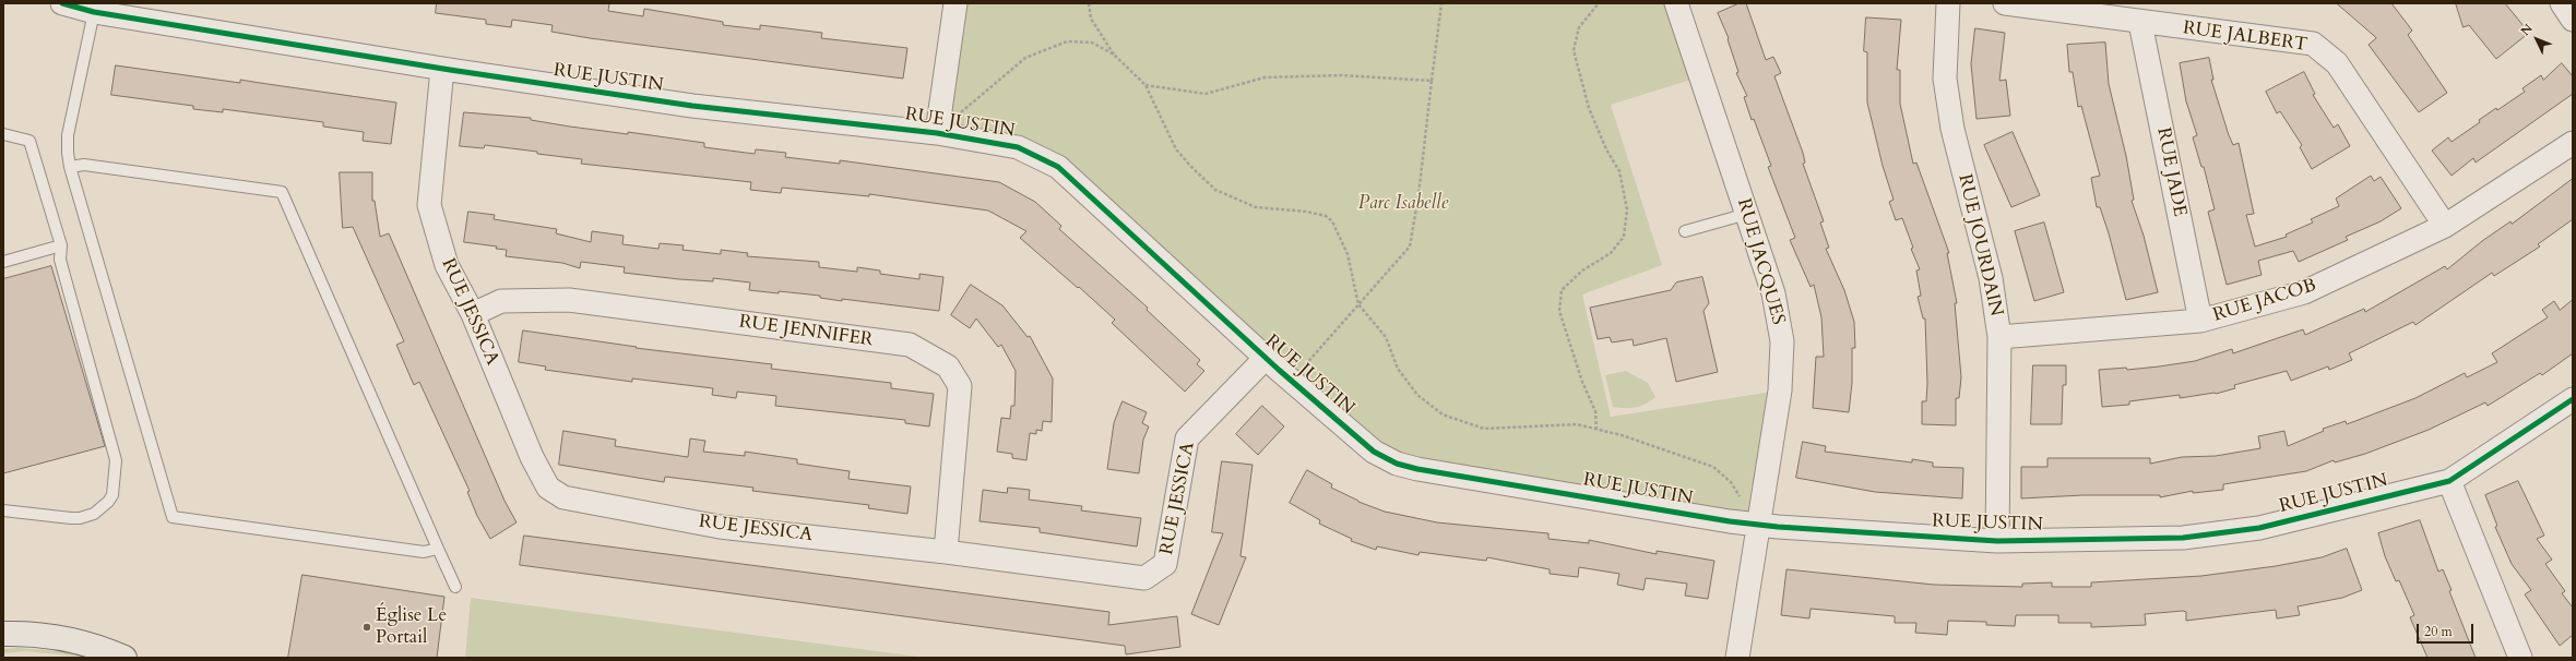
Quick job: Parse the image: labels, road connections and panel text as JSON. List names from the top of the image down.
{
  "streets": {
    "street": [
      "RUE JALBERT",
      "RUE JUSTIN",
      "RUE JADE",
      "RUE JOURDAIN",
      "RUE JACQUES",
      "RUE JACOB",
      "RUE JESSICA",
      "RUE JENNIFER"
    ]
  },
  "crossings": [
    ["RUE JALBERT", "RUE JADE"],
    ["RUE JALBERT", "RUE JACOB"],
    ["RUE JUSTIN", "RUE JOURDAIN"],
    ["RUE JUSTIN", "RUE JACQUES"],
    ["RUE JUSTIN", "RUE JESSICA"],
    ["RUE JADE", "RUE JACOB"],
    ["RUE JOURDAIN", "RUE JACOB"],
    ["RUE JESSICA", "RUE JENNIFER"]
  ],
  "parks": ["Parc Isabelle"],
  "places": ["Église Le Portail"],
  "scale_bar": "20 m",
  "north": "top left"
}
